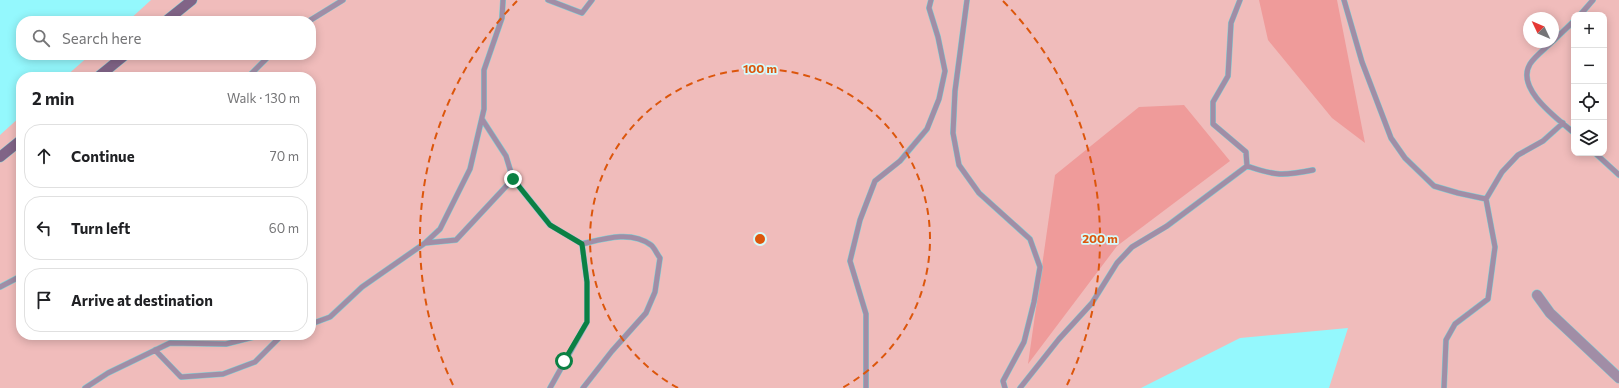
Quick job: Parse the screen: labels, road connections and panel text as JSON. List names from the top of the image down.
{
  "north": "top left",
  "page": {
    "map_buttons": ["+", "−"],
    "search": "Search here",
    "heading": ["2 min", "Walk · 130 m"],
    "list": [
      ["Continue", "70 m"],
      ["Turn left", "60 m"],
      "Arrive at destination"
    ]
  },
  "rings": ["100 m", "200 m"]
}
